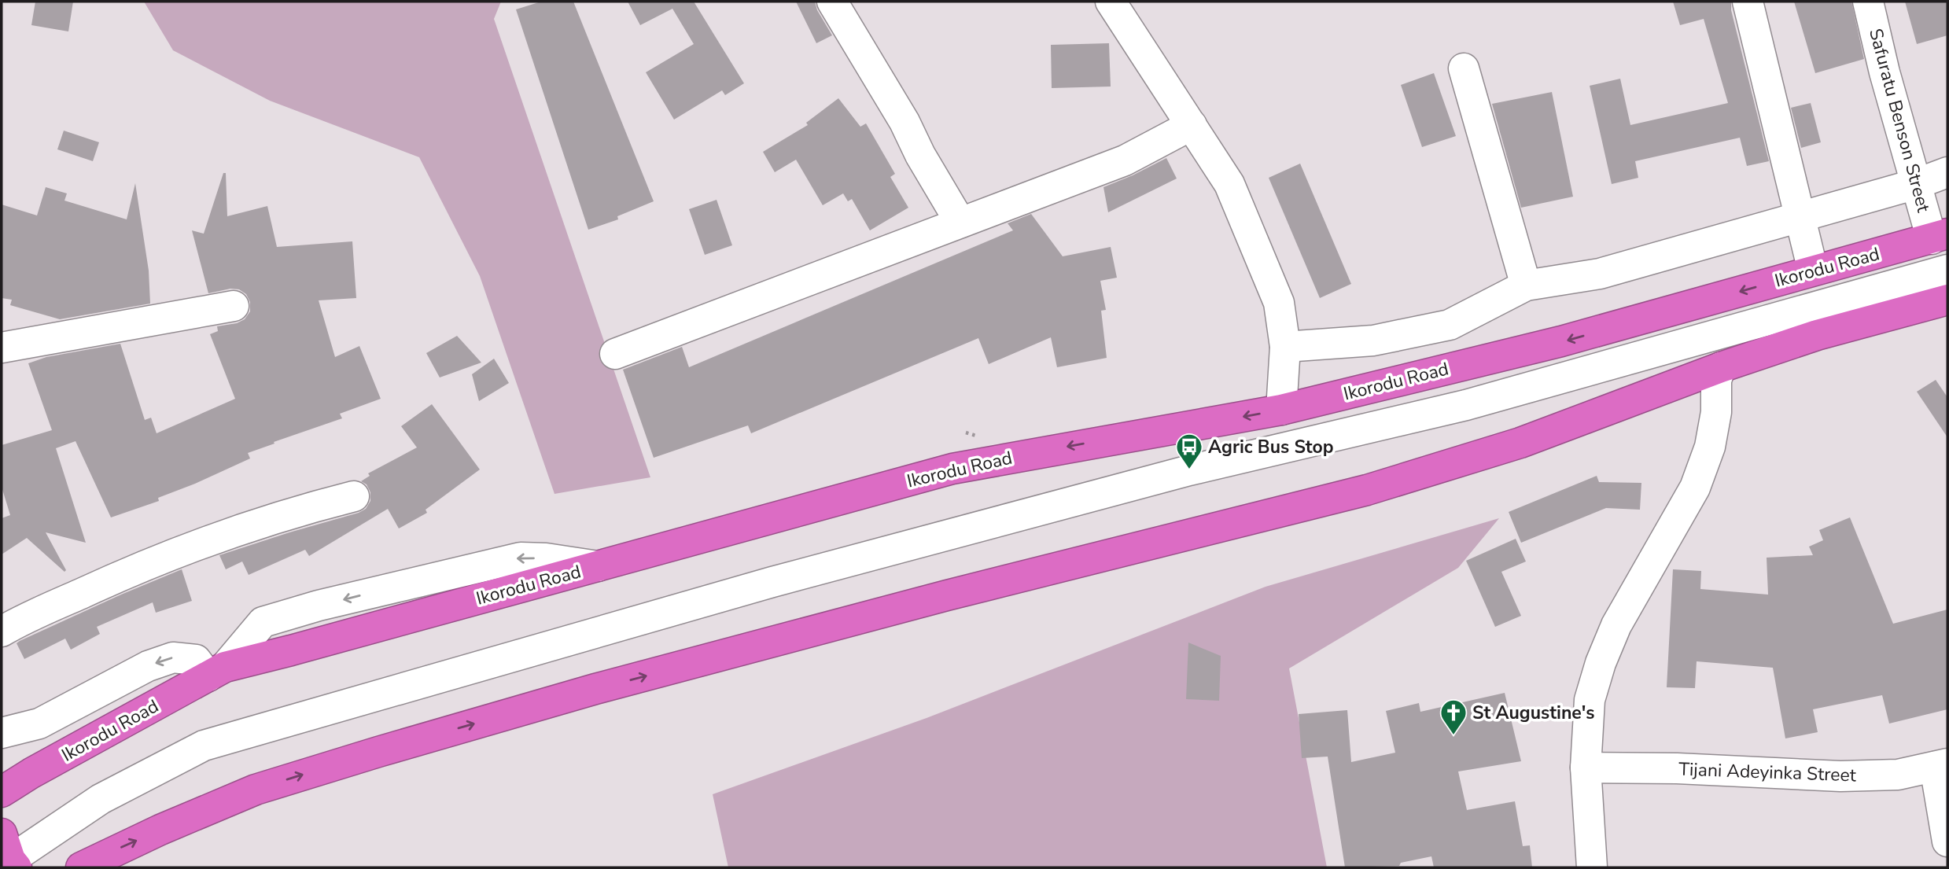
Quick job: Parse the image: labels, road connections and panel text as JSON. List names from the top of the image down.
{
  "streets": {
    "highway": ["Ikorodu Road"],
    "street": ["Safuratu Benson Street", "Tijani Adeyinka Street"]
  },
  "crossings": [
    ["Safuratu Benson Street", "Ikorodu Road"]
  ],
  "places": {
    "bus stop": ["Agric Bus Stop"],
    "church": ["St Augustine's"]
  }
}
